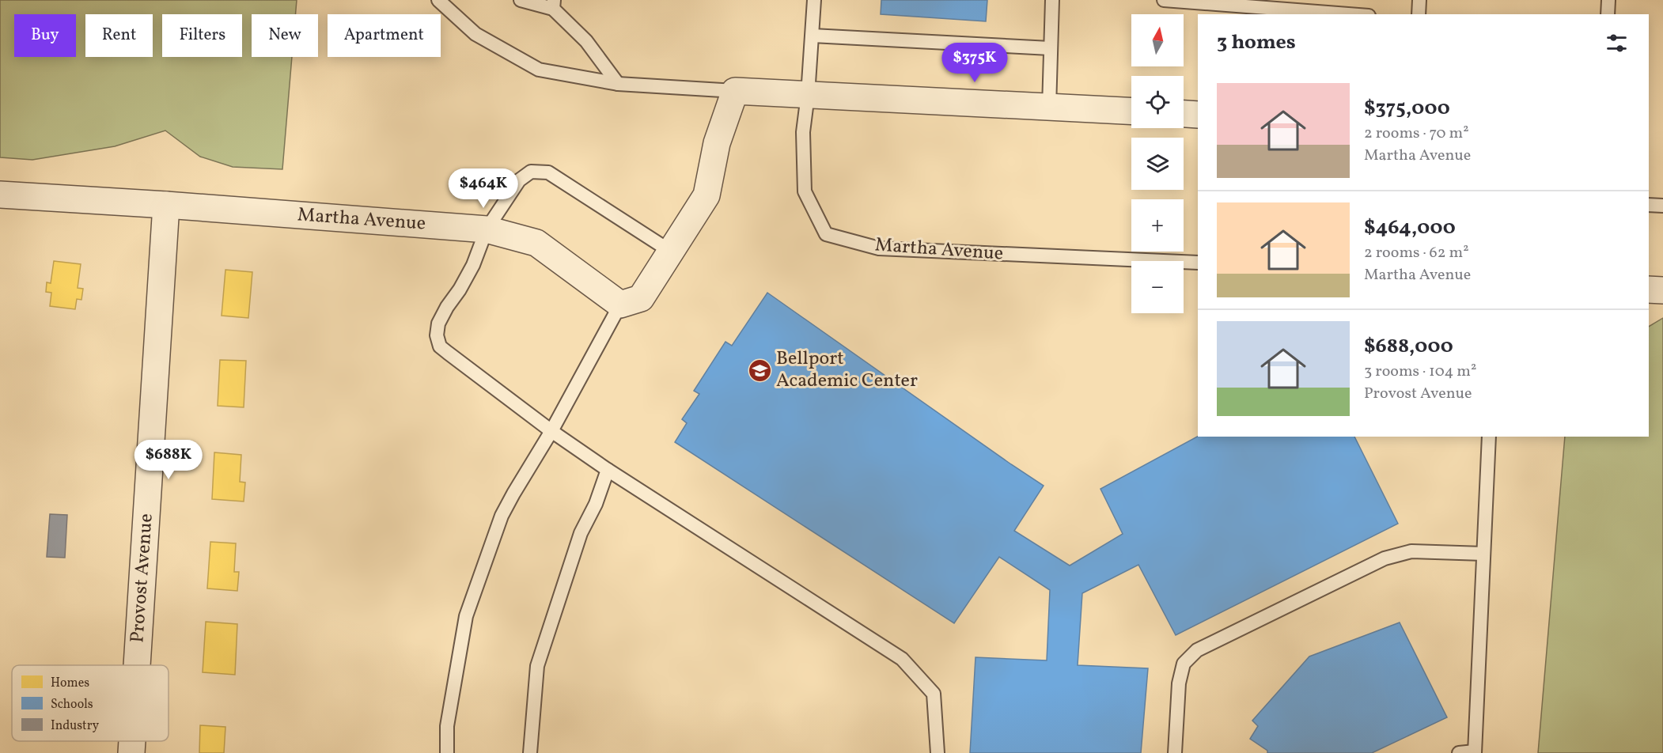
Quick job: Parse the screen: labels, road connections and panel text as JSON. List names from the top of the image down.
{
  "streets": {
    "street": ["Martha Avenue", "Provost Avenue"]
  },
  "crossings": [
    ["Martha Avenue", "Provost Avenue"]
  ],
  "places": {
    "school or university": ["Bellport Academic Center"]
  },
  "legend": ["Homes", "Schools", "Industry"],
  "north": "top",
  "page": {
    "map_buttons": ["+", "−"],
    "chip": [
      "Buy",
      "Rent",
      "Filters",
      "New",
      "Apartment"
    ],
    "heading": "3 homes",
    "price": ["$375K", "$464K", "$688K"],
    "list": [
      {
        "name": "$375,000",
        "note": "2 rooms · 70 m² · Martha Avenue"
      },
      {
        "name": "$464,000",
        "note": "2 rooms · 62 m² · Martha Avenue"
      },
      {
        "name": "$688,000",
        "note": "3 rooms · 104 m² · Provost Avenue"
      }
    ]
  }
}
